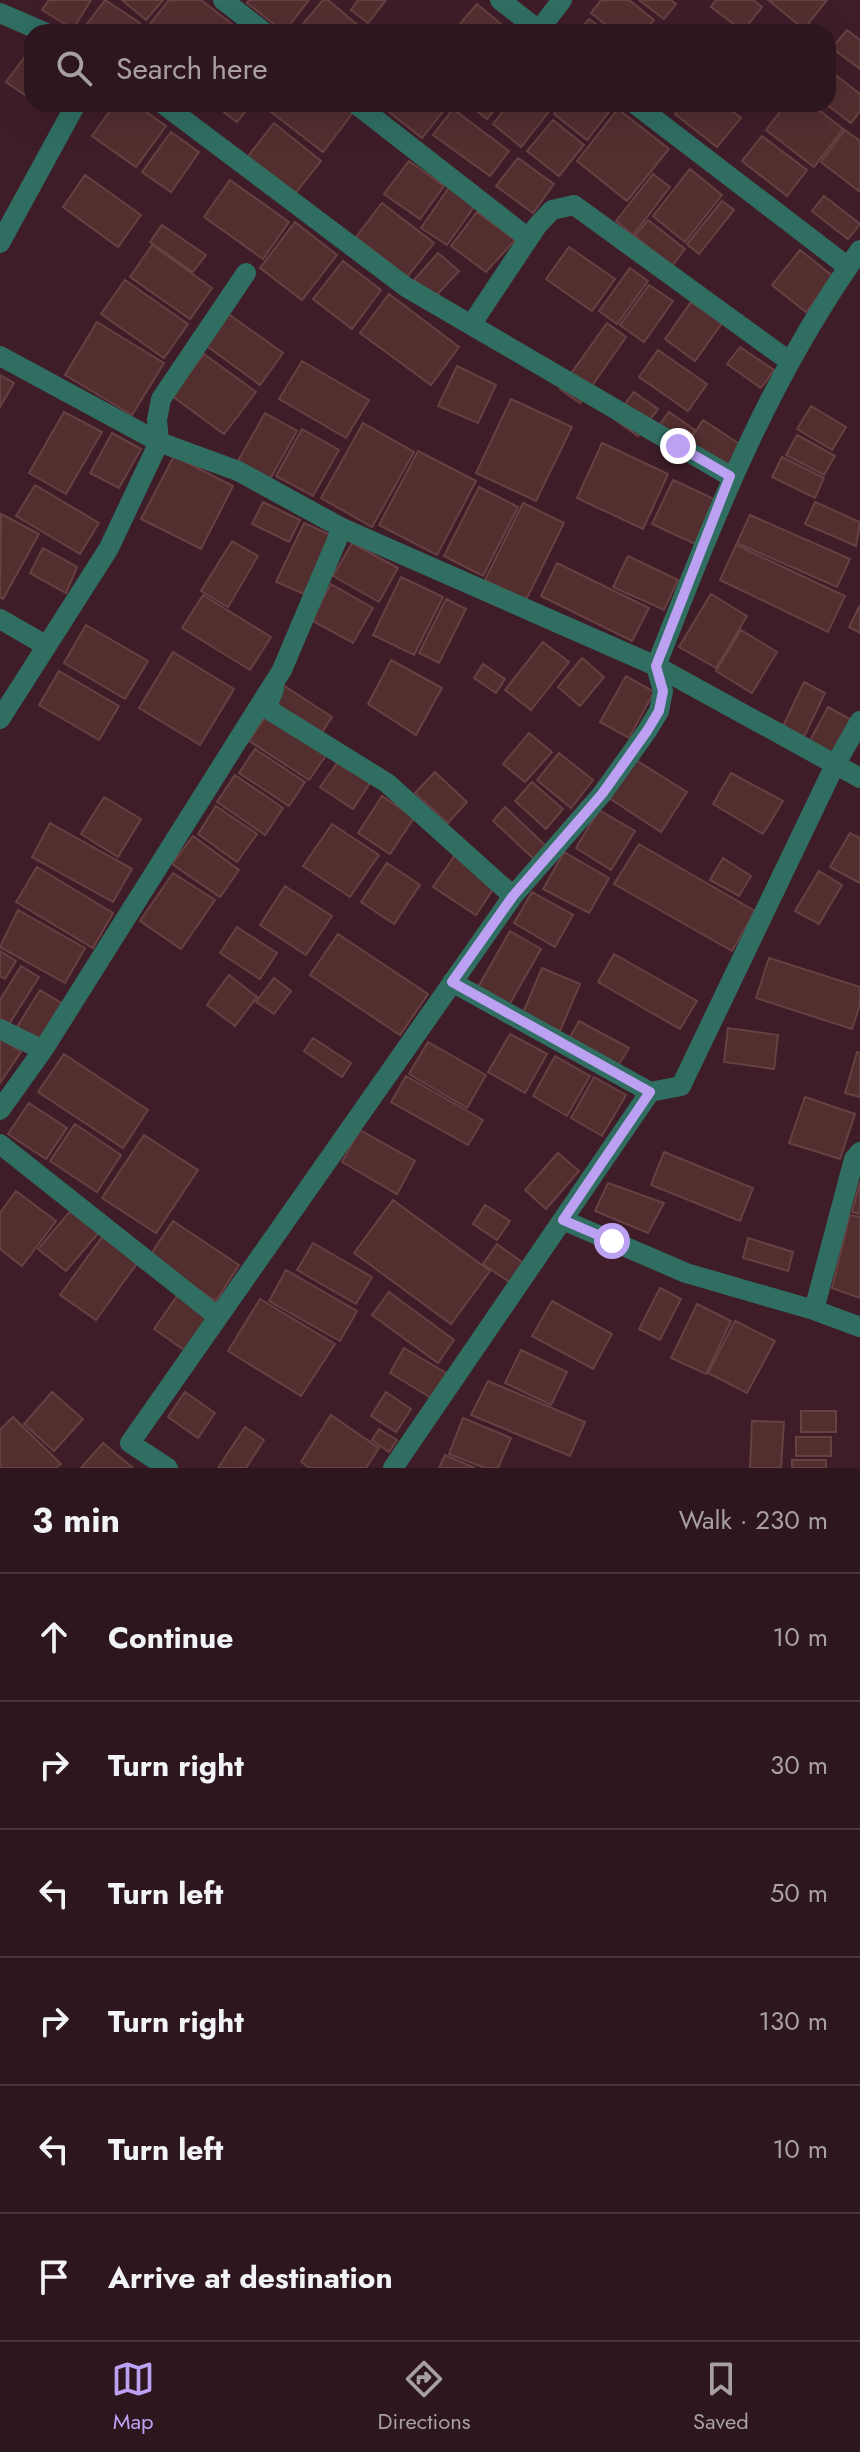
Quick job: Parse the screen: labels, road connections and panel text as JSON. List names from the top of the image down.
{
  "page": {
    "search": "Search here",
    "heading": ["3 min", "Walk · 230 m"],
    "list": [
      ["Continue", "10 m"],
      ["Turn right", "30 m"],
      ["Turn left", "50 m"],
      ["Turn right", "130 m"],
      ["Turn left", "10 m"],
      "Arrive at destination"
    ],
    "nav": ["Map", "Directions", "Saved"]
  }
}
